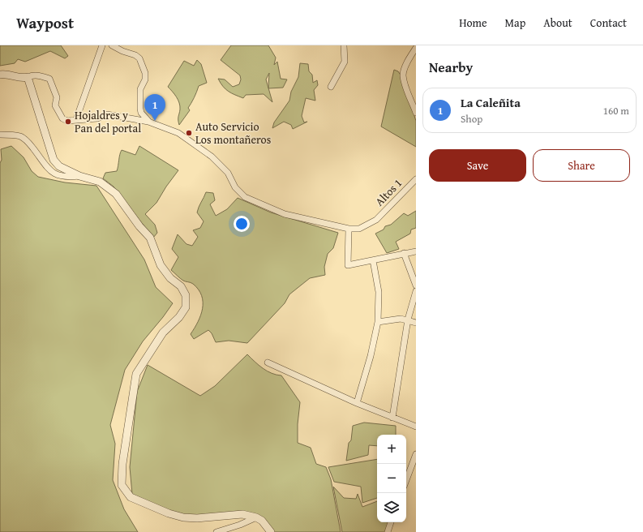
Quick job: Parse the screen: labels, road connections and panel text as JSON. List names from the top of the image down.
{
  "streets": {
    "street": ["Altos 1"]
  },
  "places": ["Hojaldres y Pan del portal", "Auto Servicio Los montañeros"],
  "page": {
    "header": "Waypost",
    "nav": [
      "Home",
      "Map",
      "About",
      "Contact"
    ],
    "heading": "Nearby",
    "list": [
      {
        "mark": "1",
        "name": "La Caleñita",
        "note": "Shop",
        "value": "160 m"
      }
    ],
    "pins": "1",
    "buttons": ["Save", "Share"],
    "map_buttons": ["+", "−"]
  }
}
